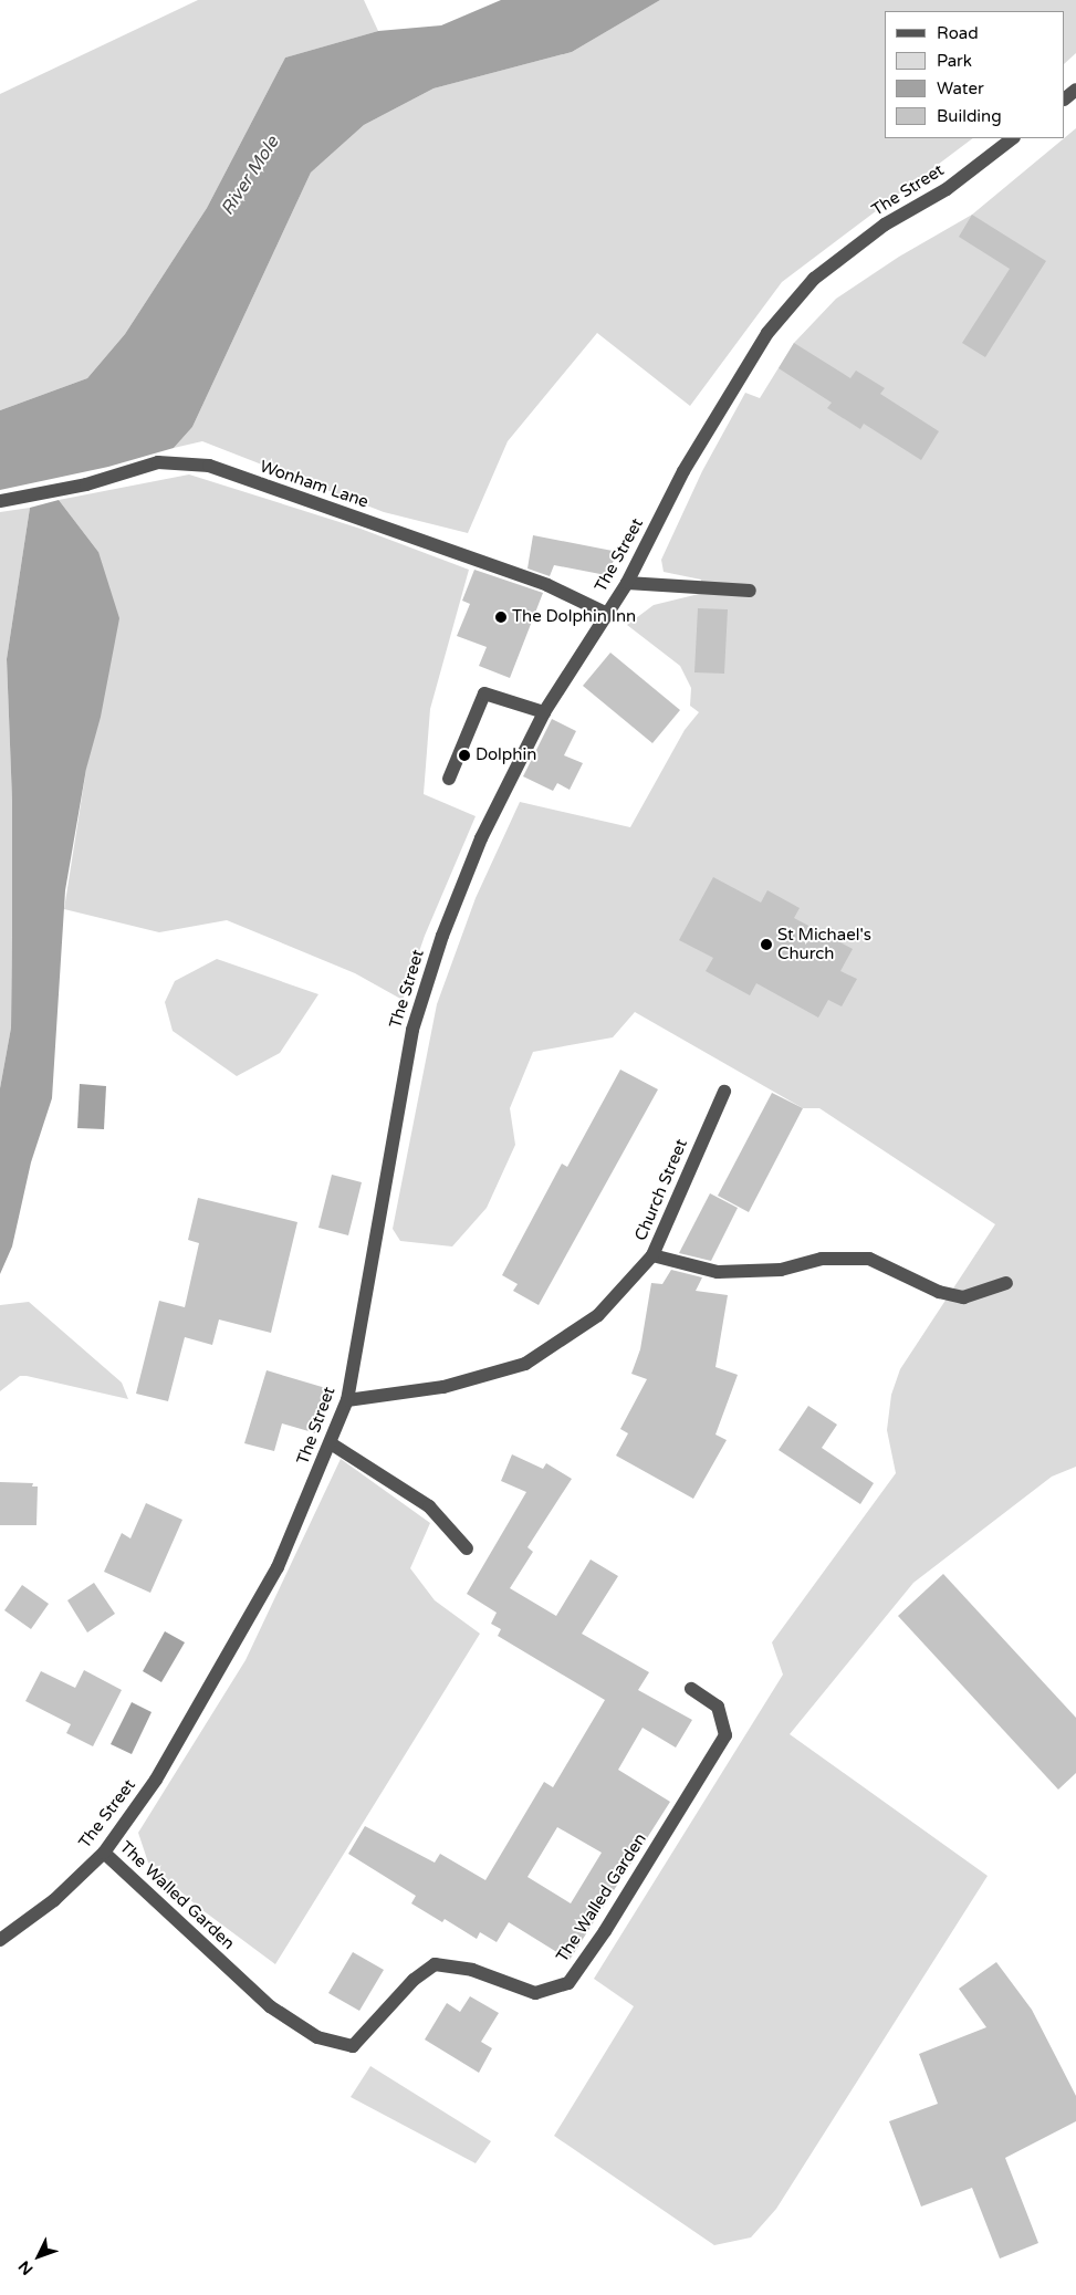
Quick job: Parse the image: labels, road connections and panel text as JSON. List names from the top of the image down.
{
  "streets": {
    "street": [
      "The Street",
      "Wonham Lane",
      "Church Street",
      "The Walled Garden"
    ]
  },
  "crossings": [
    ["The Street", "Wonham Lane"],
    ["The Street", "Church Street"],
    ["The Street", "The Walled Garden"]
  ],
  "water": ["River Mole"],
  "places": ["The Dolphin Inn", "Dolphin", "St Michael's Church"],
  "legend": [
    "Road",
    "Park",
    "Water",
    "Building"
  ],
  "north": "bottom left"
}
